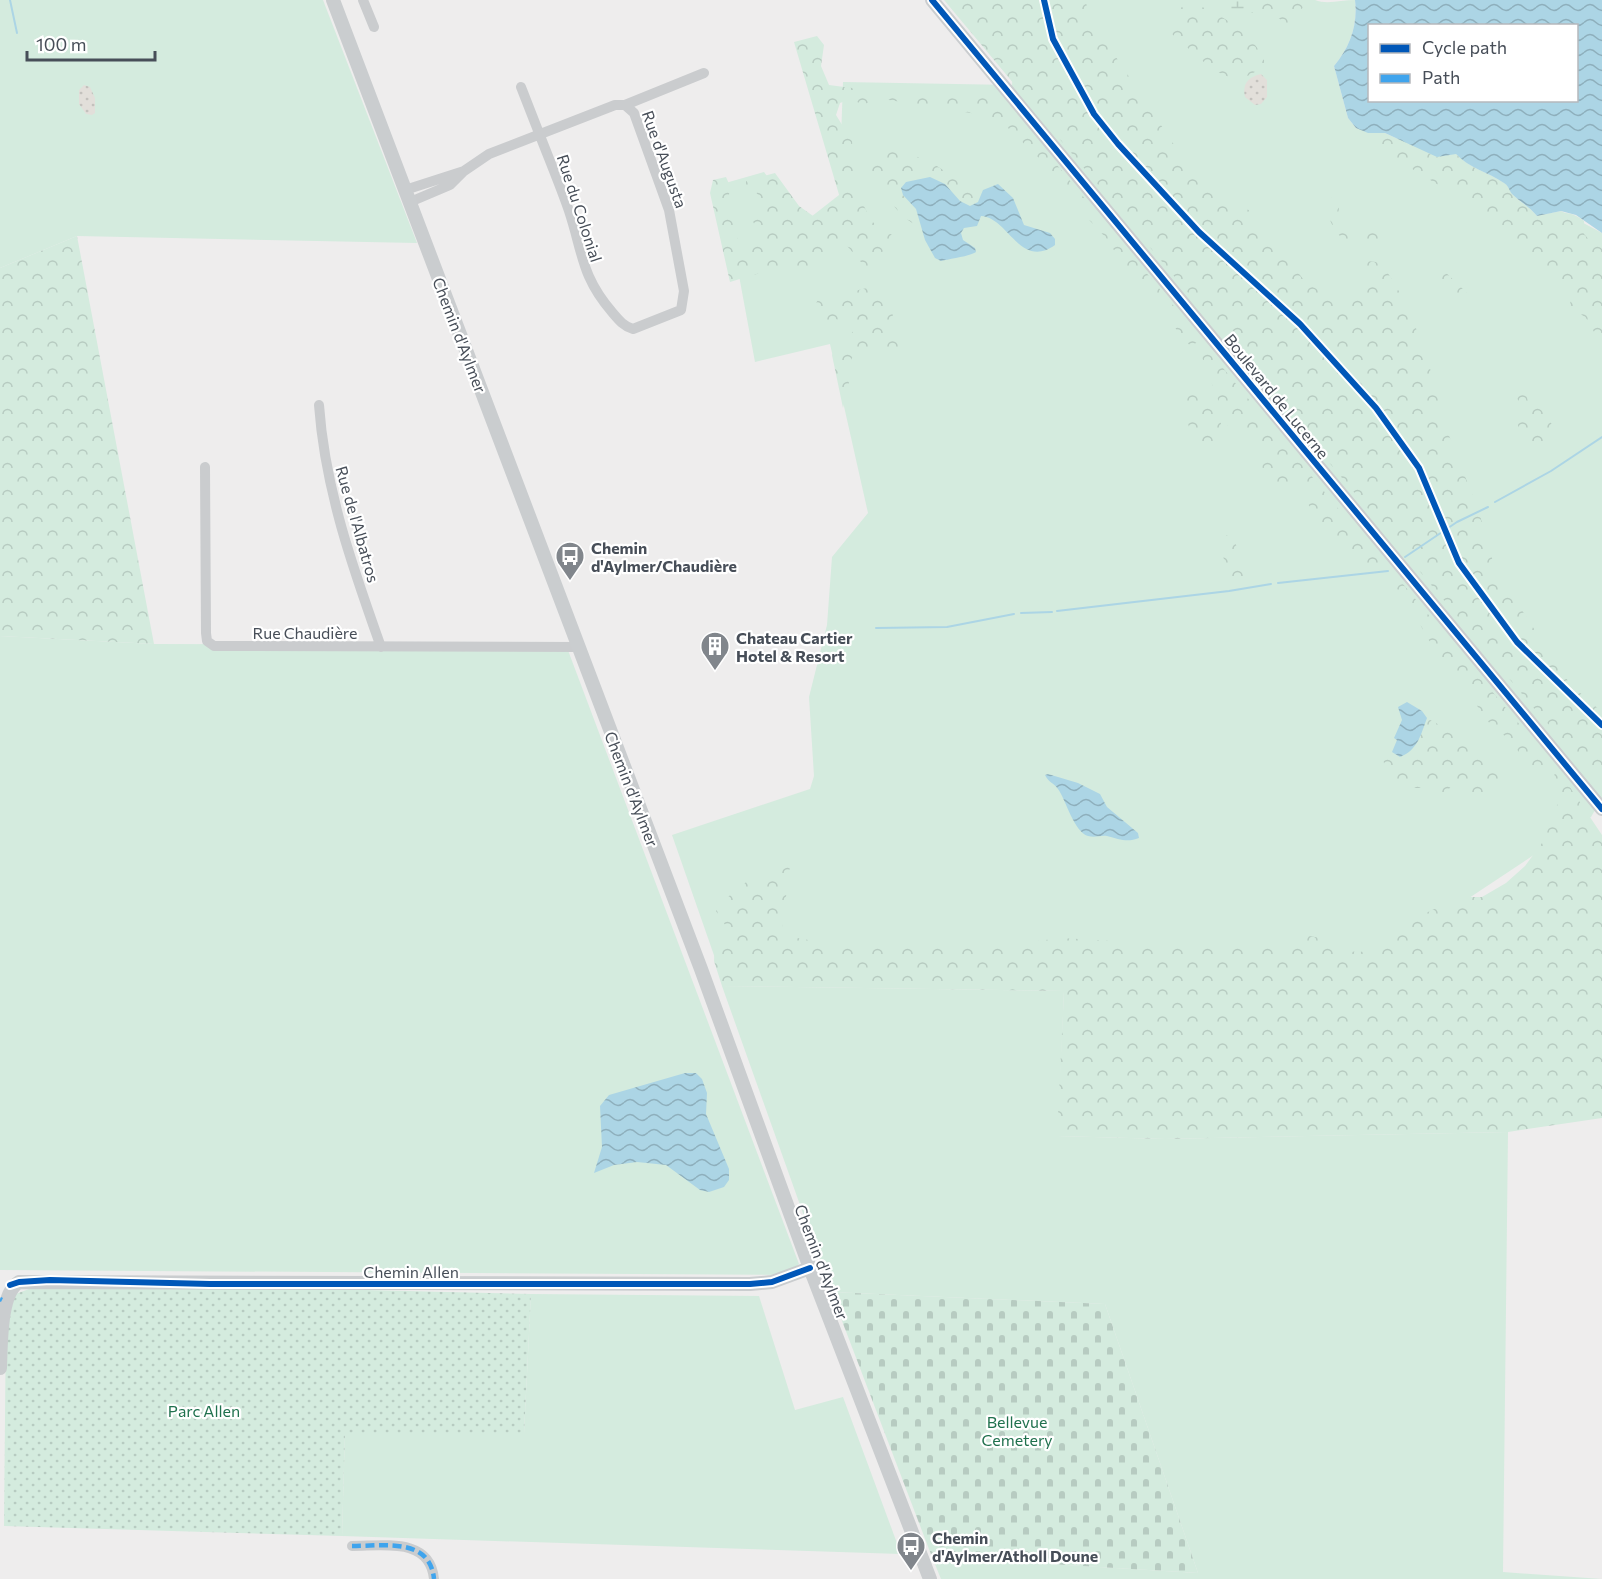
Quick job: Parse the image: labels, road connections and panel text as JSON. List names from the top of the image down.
{
  "streets": {
    "main road": ["Chemin d'Aylmer", "Boulevard de Lucerne", "Chemin Allen"],
    "street": [
      "Rue d'Augusta",
      "Rue du Colonial",
      "Rue de l'Albatros",
      "Rue Chaudière"
    ]
  },
  "crossings": [
    ["Rue d'Augusta", "Rue du Colonial"],
    ["Rue d'Augusta", "Chemin d'Aylmer"],
    ["Chemin d'Aylmer", "Rue Chaudière"],
    ["Chemin d'Aylmer", "Chemin Allen"],
    ["Rue de l'Albatros", "Rue Chaudière"]
  ],
  "parks": ["Parc Allen", "Bellevue Cemetery"],
  "places": {
    "bus stop": ["Chemin d'Aylmer/Chaudière", "Chemin d'Aylmer/Atholl Doune"],
    "building": ["Chateau Cartier Hotel & Resort"]
  },
  "legend": ["Cycle path", "Path"],
  "scale_bar": "100 m"
}
